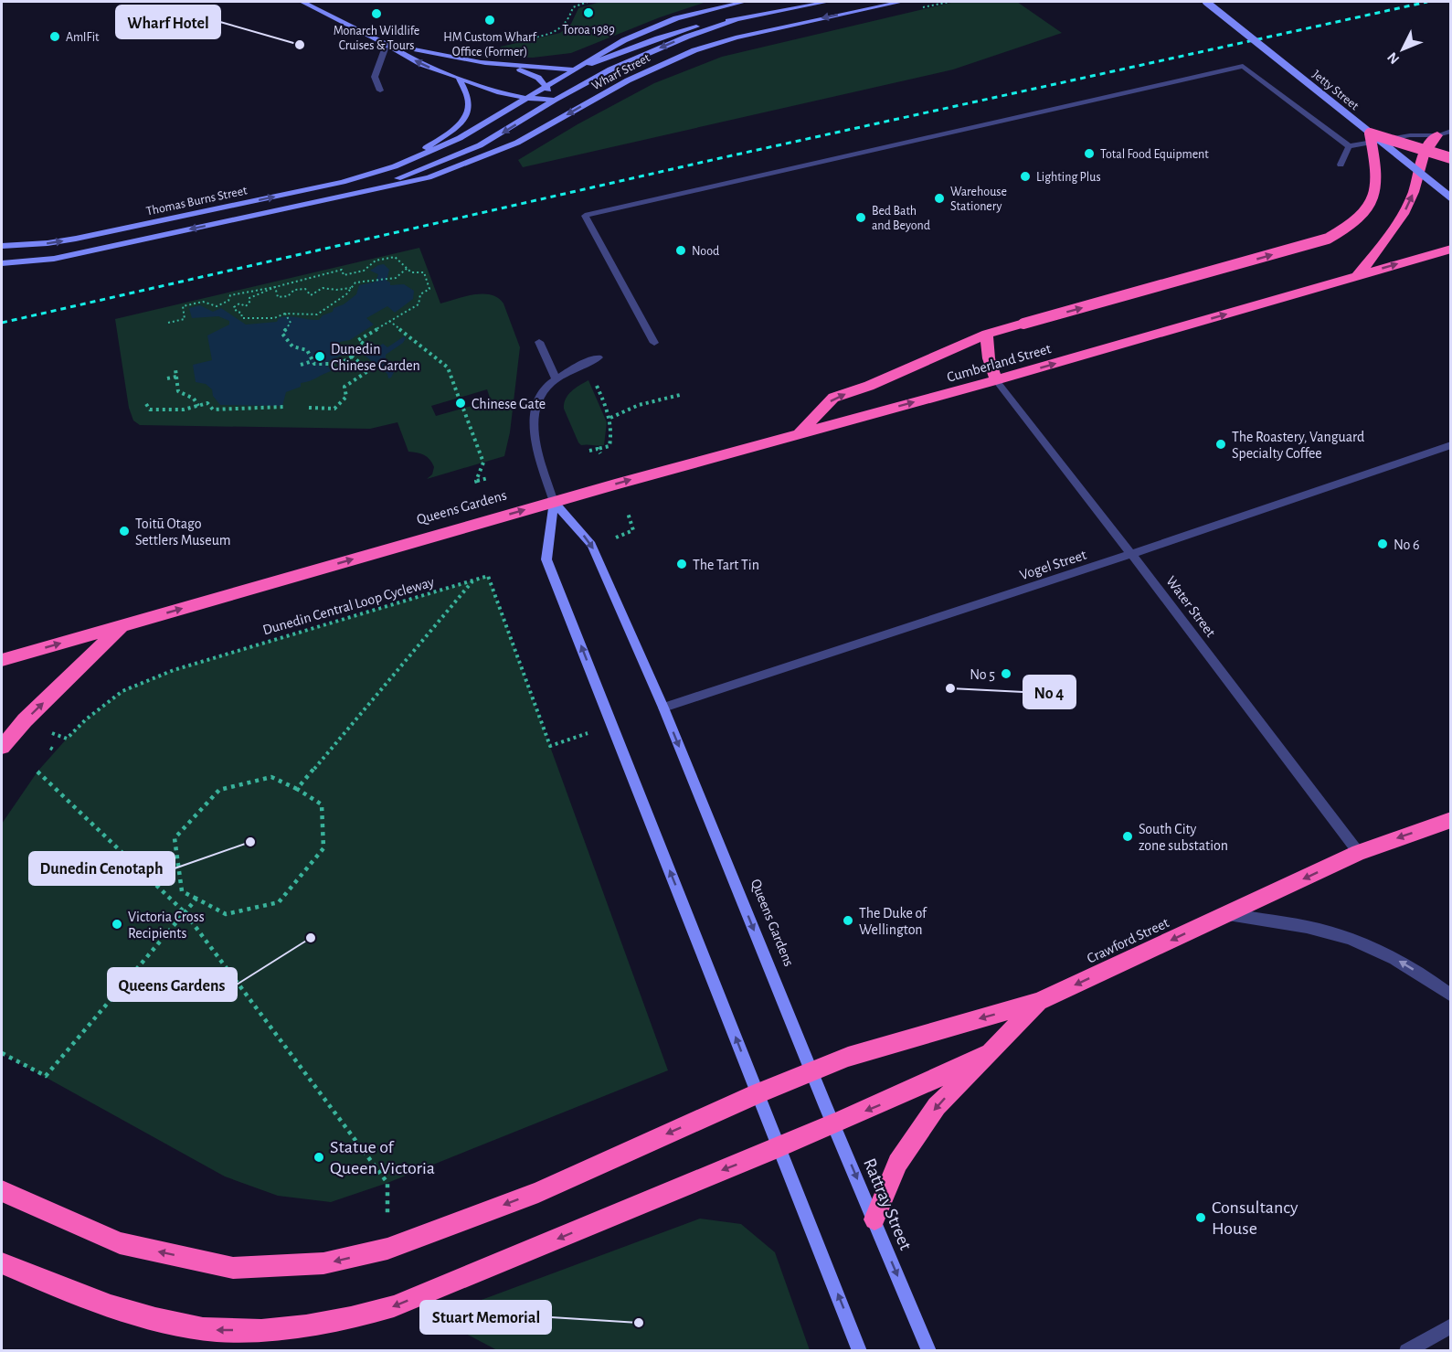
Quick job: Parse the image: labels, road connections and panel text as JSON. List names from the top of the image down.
{
  "streets": {
    "highway": ["Cumberland Street", "Queens Gardens", "Crawford Street"],
    "main road": [
      "Wharf Street",
      "Jetty Street",
      "Thomas Burns Street",
      "Rattray Street"
    ],
    "street": ["Vogel Street", "Water Street"],
    "path": ["Dunedin Central Loop Cycleway"]
  },
  "crossings": [
    ["Wharf Street", "Thomas Burns Street"],
    ["Cumberland Street", "Queens Gardens"],
    ["Cumberland Street", "Water Street"],
    ["Queens Gardens", "Vogel Street"],
    ["Queens Gardens", "Crawford Street"],
    ["Queens Gardens", "Rattray Street"],
    ["Vogel Street", "Water Street"],
    ["Water Street", "Crawford Street"],
    ["Crawford Street", "Rattray Street"]
  ],
  "one_way": ["Cumberland Street"],
  "places": [
    "Toroa 1989",
    "Monarch Wildlife Cruises & Tours",
    "HM Custom Wharf Office (Former)",
    "AmIFit",
    "Wharf Hotel",
    "Total Food Equipment",
    "Lighting Plus",
    "Warehouse Stationery",
    "Bed Bath and Beyond",
    "Nood",
    "Dunedin Chinese Garden",
    "Chinese Gate",
    "The Roastery, Vanguard Specialty Coffee",
    "Toitū Otago Settlers Museum",
    "No 6",
    "The Tart Tin",
    "No 5",
    "No 4",
    "South City zone substation",
    "Dunedin Cenotaph",
    "The Duke of Wellington",
    "Victoria Cross Recipients",
    "Queens Gardens",
    "Statue of Queen Victoria",
    "Consultancy House",
    "Stuart Memorial"
  ],
  "north": "bottom left"
}
